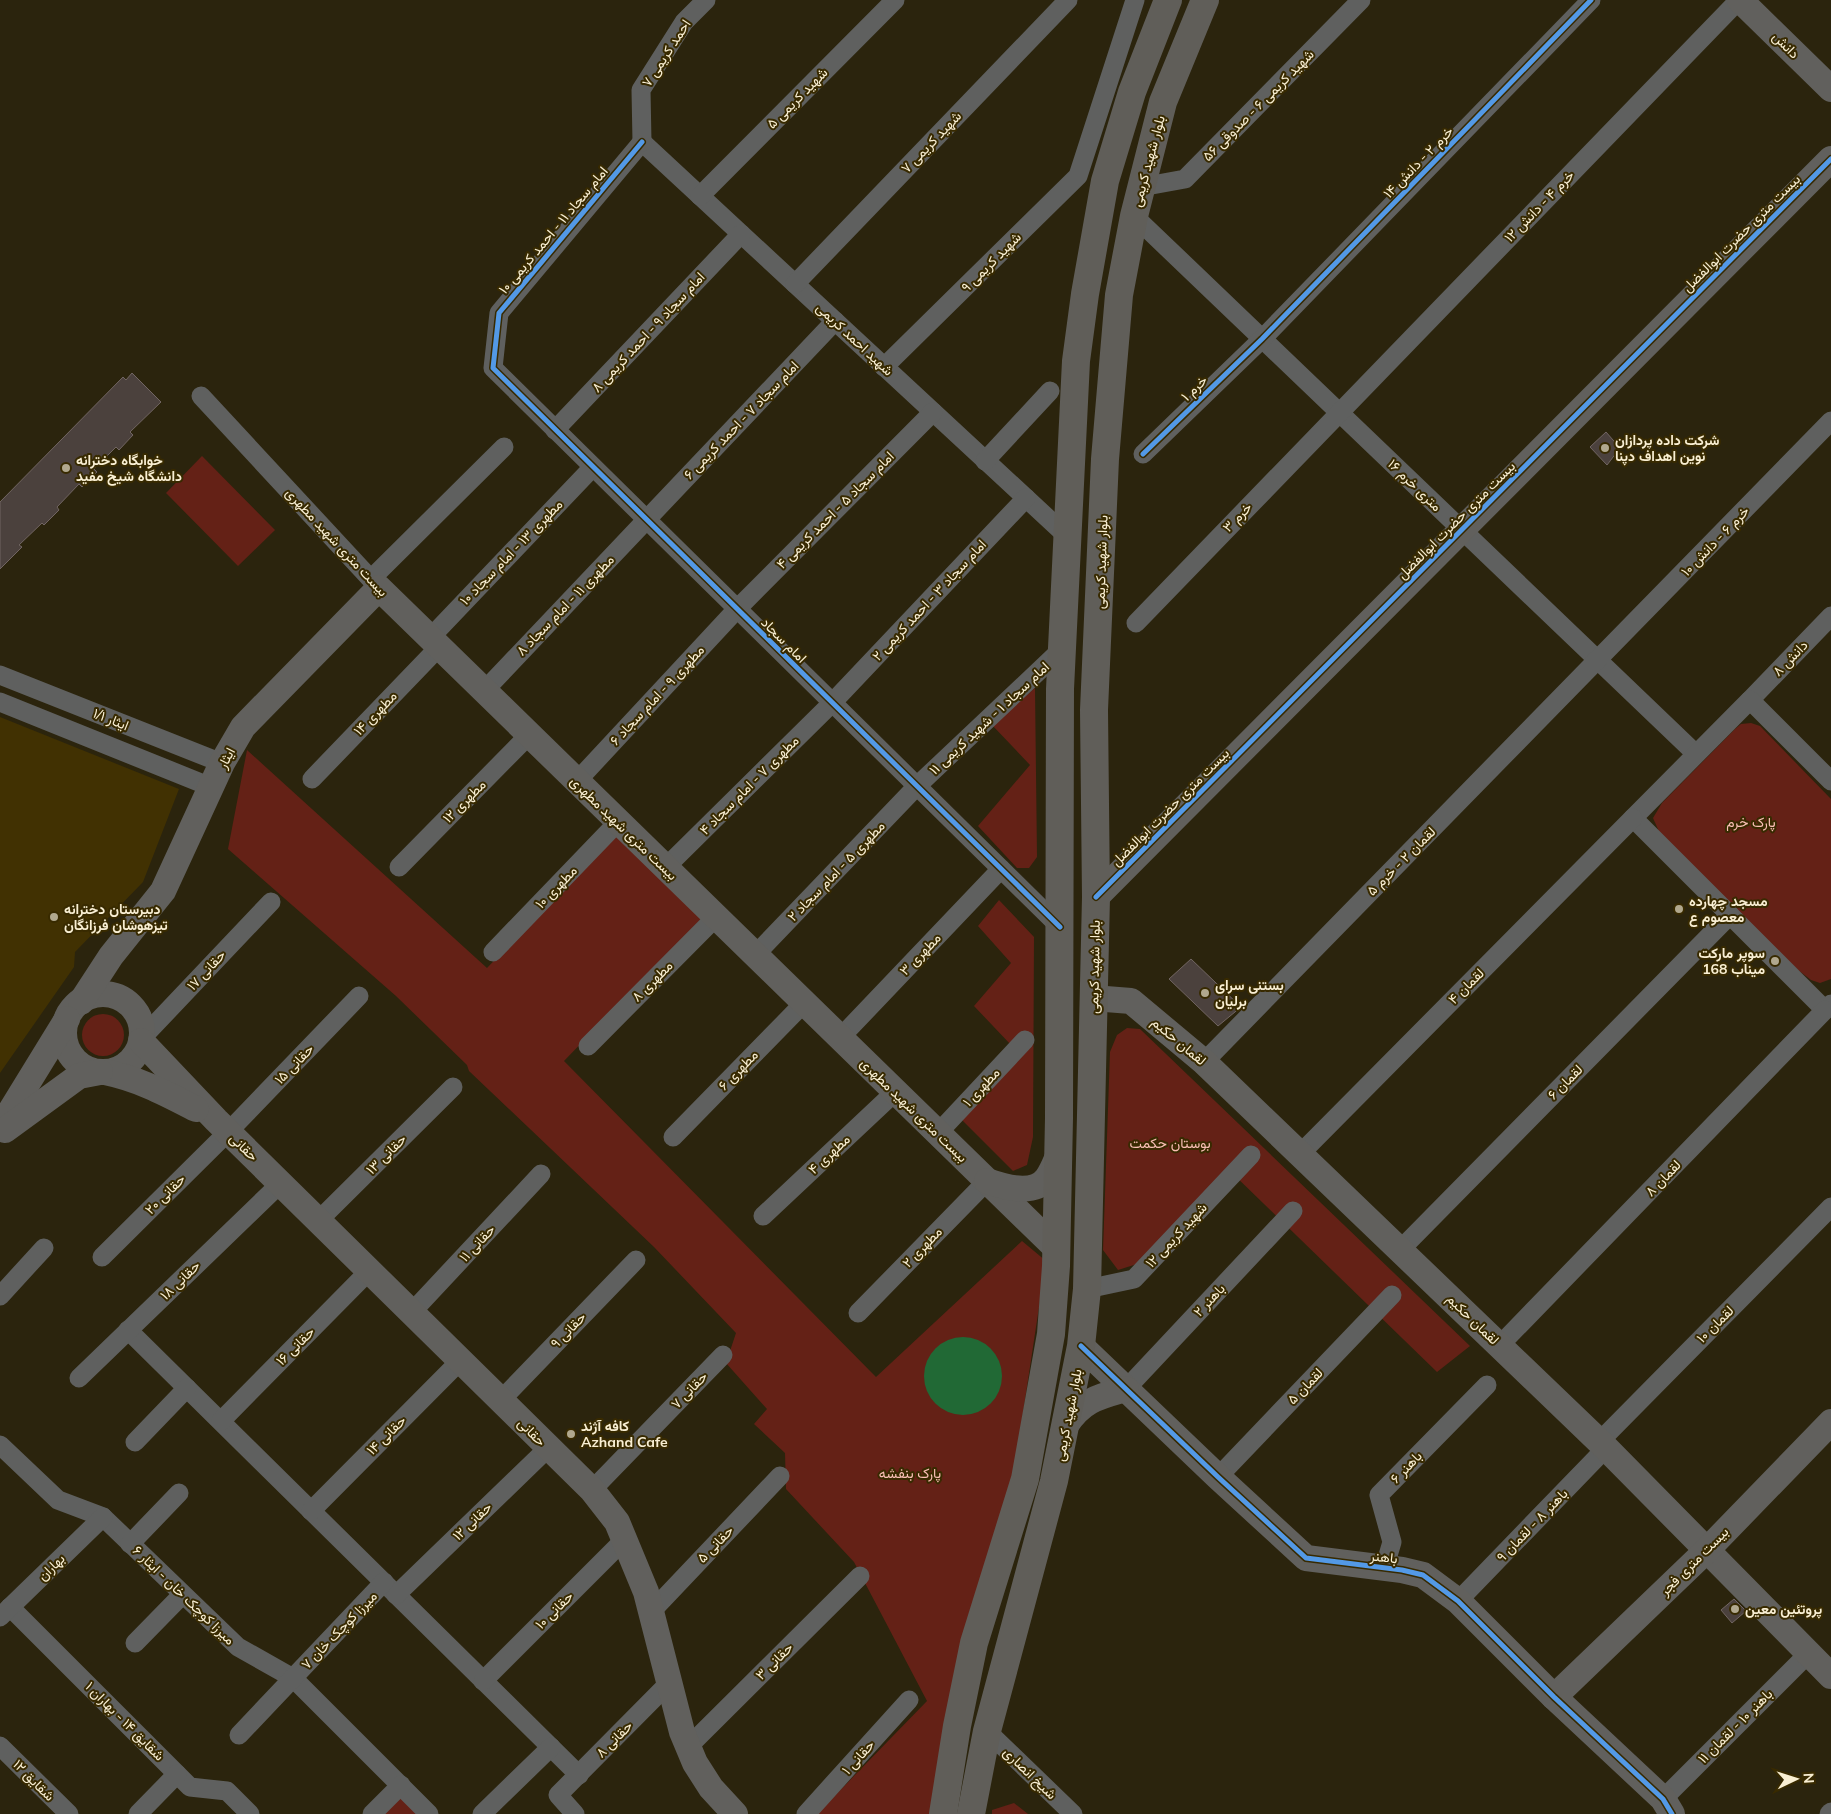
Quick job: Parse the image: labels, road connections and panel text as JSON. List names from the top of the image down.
{
  "streets": {
    "main road": [
      "دانش",
      "بلوار شهید کریمی",
      "بیست متری حضرت ابوالفضل",
      "بیست متری شهید مطهری",
      "ایثار",
      "لقمان حکیم",
      "حقانی",
      "باهنر",
      "بیست متری فجر"
    ],
    "street": [
      "احمد کریمی ۷",
      "شهید کریمی ۵",
      "شهید کریمی ۶ - صدوقی ۵۶",
      "شهید کریمی ۷",
      "خرم ۲ - دانش ۱۴",
      "خرم ۴ - دانش ۱۲",
      "امام سجاد ۱۱ - احمد کریمی ۱۰",
      "شهید کریمی ۹",
      "امام سجاد ۹ - احمد کریمی ۸",
      "شهید احمد کریمی",
      "خرم ۱",
      "امام سجاد ۷ - احمد کریمی ۶",
      "۱۶ متری خرم",
      "امام سجاد ۵ - احمد کریمی ۴",
      "خرم ۳",
      "خرم ۶ - دانش ۱۰",
      "مطهری ۱۳ - امام سجاد ۱۰",
      "امام سجاد ۳ - احمد کریمی ۲",
      "مطهری ۱۱ - امام سجاد ۸",
      "امام سجاد",
      "دانش ۸",
      "مطهری ۹ - امام سجاد ۶",
      "مطهری ۱۴",
      "امام سجاد ۱ - شهید کریمی ۱۱",
      "ایثار ۱/۱",
      "مطهری ۷ - امام سجاد ۴",
      "مطهری ۱۲",
      "لقمان ۲ - خرم ۵",
      "مطهری ۵ - امام سجاد ۲",
      "مطهری ۱۰",
      "مطهری ۳",
      "حقانی ۱۷",
      "مطهری ۸",
      "لقمان ۴",
      "حقانی ۱۵",
      "مطهری ۶",
      "لقمان ۶",
      "مطهری ۱",
      "حقانی ۱۳",
      "مطهری ۴",
      "لقمان ۸",
      "حقانی ۲۰",
      "شهید کریمی ۱۲",
      "حقانی ۱۱",
      "مطهری ۲",
      "حقانی ۱۸",
      "باهنر ۲",
      "لقمان ۱۰",
      "حقانی ۹",
      "حقانی ۱۶",
      "لقمان ۵",
      "حقانی ۷",
      "حقانی ۱۴",
      "باهنر ۶",
      "حقانی ۱۲",
      "باهنر ۸ - لقمان ۹",
      "حقانی ۵",
      "بهاران",
      "میرزا کوچک خان - ایثار ۶",
      "حقانی ۱۰",
      "میرزا کوچک خان ۷",
      "حقانی ۳",
      "شقایق ۱۴ - بهاران ۱",
      "باهنر ۱۰ - لقمان ۱۱",
      "حقانی ۸",
      "حقانی ۱",
      "شیخ انصاری",
      "شقایق ۱۲"
    ]
  },
  "crossings": [
    ["دانش", "خرم ۴ - دانش ۱۲"],
    ["احمد کریمی ۷", "امام سجاد ۱۱ - احمد کریمی ۱۰"],
    ["احمد کریمی ۷", "شهید احمد کریمی"],
    ["شهید کریمی ۵", "شهید احمد کریمی"],
    ["شهید کریمی ۶ - صدوقی ۵۶", "بلوار شهید کریمی"],
    ["شهید کریمی ۷", "شهید احمد کریمی"],
    ["بلوار شهید کریمی", "بیست متری حضرت ابوالفضل"],
    ["بلوار شهید کریمی", "۱۶ متری خرم"],
    ["بلوار شهید کریمی", "لقمان حکیم"],
    ["بلوار شهید کریمی", "شهید کریمی ۱۲"],
    ["بلوار شهید کریمی", "باهنر"],
    ["بلوار شهید کریمی", "شیخ انصاری"],
    ["خرم ۲ - دانش ۱۴", "خرم ۱"],
    ["خرم ۲ - دانش ۱۴", "۱۶ متری خرم"],
    ["خرم ۴ - دانش ۱۲", "۱۶ متری خرم"],
    ["خرم ۴ - دانش ۱۲", "خرم ۳"],
    ["امام سجاد ۱۱ - احمد کریمی ۱۰", "شهید احمد کریمی"],
    ["امام سجاد ۱۱ - احمد کریمی ۱۰", "امام سجاد"],
    ["بیست متری حضرت ابوالفضل", "۱۶ متری خرم"],
    ["شهید کریمی ۹", "شهید احمد کریمی"],
    ["امام سجاد ۹ - احمد کریمی ۸", "شهید احمد کریمی"],
    ["امام سجاد ۹ - احمد کریمی ۸", "امام سجاد"],
    ["شهید احمد کریمی", "امام سجاد ۷ - احمد کریمی ۶"],
    ["شهید احمد کریمی", "امام سجاد ۵ - احمد کریمی ۴"],
    ["شهید احمد کریمی", "امام سجاد ۳ - احمد کریمی ۲"],
    ["خرم ۱", "۱۶ متری خرم"],
    ["امام سجاد ۷ - احمد کریمی ۶", "مطهری ۱۱ - امام سجاد ۸"],
    ["امام سجاد ۷ - احمد کریمی ۶", "امام سجاد"],
    ["۱۶ متری خرم", "خرم ۳"],
    ["۱۶ متری خرم", "خرم ۶ - دانش ۱۰"],
    ["۱۶ متری خرم", "دانش ۸"],
    ["۱۶ متری خرم", "لقمان ۲ - خرم ۵"],
    ["۱۶ متری خرم", "لقمان ۴"],
    ["امام سجاد ۵ - احمد کریمی ۴", "امام سجاد"],
    ["امام سجاد ۵ - احمد کریمی ۴", "مطهری ۹ - امام سجاد ۶"],
    ["خرم ۶ - دانش ۱۰", "لقمان ۲ - خرم ۵"],
    ["بیست متری شهید مطهری", "مطهری ۱۳ - امام سجاد ۱۰"],
    ["بیست متری شهید مطهری", "مطهری ۱۱ - امام سجاد ۸"],
    ["بیست متری شهید مطهری", "مطهری ۹ - امام سجاد ۶"],
    ["بیست متری شهید مطهری", "مطهری ۱۴"],
    ["بیست متری شهید مطهری", "ایثار"],
    ["بیست متری شهید مطهری", "مطهری ۷ - امام سجاد ۴"],
    ["بیست متری شهید مطهری", "مطهری ۱۲"],
    ["بیست متری شهید مطهری", "مطهری ۵ - امام سجاد ۲"],
    ["بیست متری شهید مطهری", "مطهری ۱۰"],
    ["بیست متری شهید مطهری", "مطهری ۳"],
    ["بیست متری شهید مطهری", "مطهری ۸"],
    ["بیست متری شهید مطهری", "مطهری ۶"],
    ["بیست متری شهید مطهری", "مطهری ۱"],
    ["بیست متری شهید مطهری", "مطهری ۴"],
    ["بیست متری شهید مطهری", "مطهری ۲"],
    ["مطهری ۱۳ - امام سجاد ۱۰", "امام سجاد"],
    ["مطهری ۱۳ - امام سجاد ۱۰", "مطهری ۱۴"],
    ["امام سجاد ۳ - احمد کریمی ۲", "امام سجاد"],
    ["امام سجاد ۳ - احمد کریمی ۲", "مطهری ۷ - امام سجاد ۴"],
    ["مطهری ۱۱ - امام سجاد ۸", "امام سجاد"],
    ["امام سجاد", "مطهری ۹ - امام سجاد ۶"],
    ["امام سجاد", "امام سجاد ۱ - شهید کریمی ۱۱"],
    ["امام سجاد", "مطهری ۷ - امام سجاد ۴"],
    ["امام سجاد", "مطهری ۵ - امام سجاد ۲"],
    ["امام سجاد", "مطهری ۳"],
    ["دانش ۸", "لقمان ۴"],
    ["امام سجاد ۱ - شهید کریمی ۱۱", "مطهری ۵ - امام سجاد ۲"],
    ["ایثار ۱/۱", "ایثار"],
    ["ایثار", "حقانی ۱۷"],
    ["لقمان ۲ - خرم ۵", "لقمان حکیم"],
    ["لقمان ۴", "لقمان حکیم"],
    ["لقمان حکیم", "لقمان ۶"],
    ["لقمان حکیم", "لقمان ۸"],
    ["لقمان حکیم", "لقمان ۱۰"],
    ["لقمان حکیم", "باهنر ۸ - لقمان ۹"],
    ["لقمان حکیم", "بیست متری فجر"],
    ["لقمان حکیم", "باهنر ۱۰ - لقمان ۱۱"],
    ["حقانی ۱۵", "حقانی"],
    ["حقانی ۱۵", "حقانی ۲۰"],
    ["حقانی", "حقانی ۱۳"],
    ["حقانی", "حقانی ۲۰"],
    ["حقانی", "حقانی ۱۱"],
    ["حقانی", "حقانی ۱۸"],
    ["حقانی", "حقانی ۹"],
    ["حقانی", "حقانی ۱۶"],
    ["حقانی", "حقانی ۷"],
    ["حقانی", "حقانی ۱۴"],
    ["حقانی", "حقانی ۱۲"],
    ["حقانی", "حقانی ۵"],
    ["حقانی", "حقانی ۱۰"],
    ["حقانی", "حقانی ۳"],
    ["حقانی", "حقانی ۸"],
    ["باهنر ۲", "باهنر"],
    ["لقمان ۱۰", "باهنر ۸ - لقمان ۹"],
    ["لقمان ۵", "باهنر"],
    ["باهنر ۶", "باهنر"],
    ["حقانی ۱۲", "میرزا کوچک خان ۷"],
    ["باهنر ۸ - لقمان ۹", "باهنر"],
    ["باهنر", "بیست متری فجر"],
    ["باهنر", "باهنر ۱۰ - لقمان ۱۱"],
    ["بهاران", "میرزا کوچک خان - ایثار ۶"],
    ["بهاران", "شقایق ۱۴ - بهاران ۱"],
    ["میرزا کوچک خان - ایثار ۶", "میرزا کوچک خان ۷"]
  ],
  "parks": ["پارک خرم", "بوستان حکمت", "پارک بنفشه"],
  "places": [
    "شرکت داده پردازان نوین اهداف دپنا",
    "خوابگاه دخترانه دانشگاه شیخ مفید",
    "مسجد چهارده معصوم ع",
    "دبیرستان دخترانه تیزهوشان فرزانگان",
    "سوپر مارکت میناب 168",
    "بستنی سرای برلیان",
    "کافه آژند Azhand Cafe",
    "پروتئین معین"
  ],
  "north": "right"
}
